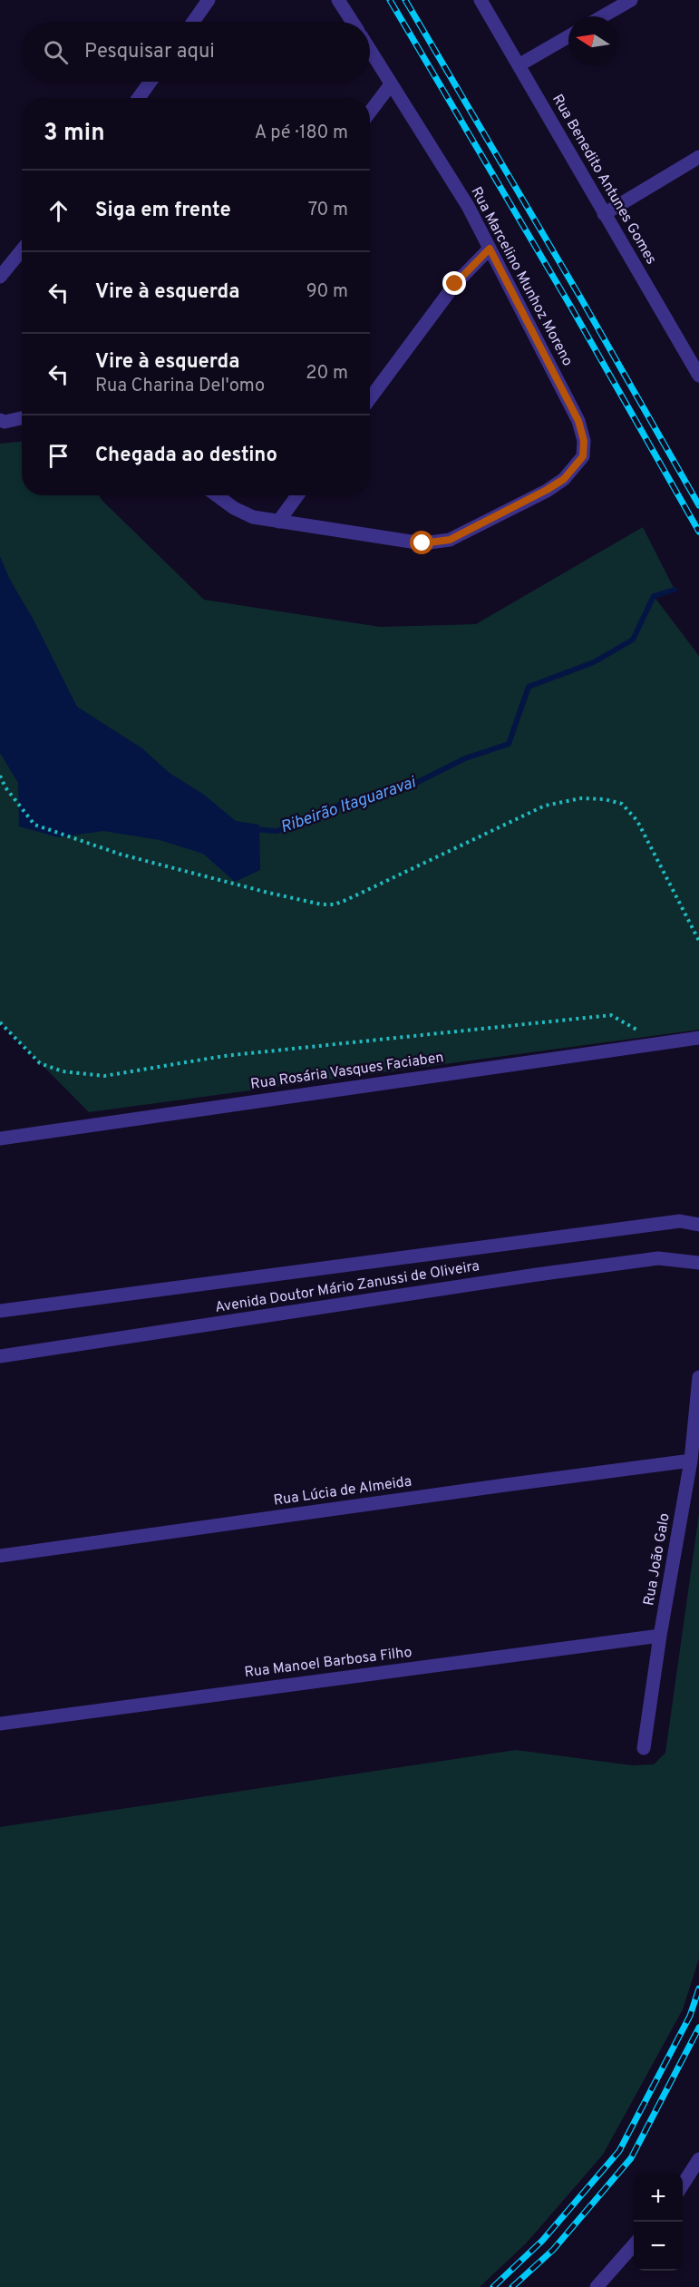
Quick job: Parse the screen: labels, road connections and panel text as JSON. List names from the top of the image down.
{
  "streets": {
    "street": [
      "Rua Benedito Antunes Gomes",
      "Rua Marcelino Munhoz Moreno",
      "Rua Rosária Vasques Faciaben",
      "Avenida Doutor Mário Zanussi de Oliveira",
      "Rua Lúcia de Almeida",
      "Rua João Galo",
      "Rua Manoel Barbosa Filho"
    ]
  },
  "crossings": [
    ["Rua Lúcia de Almeida", "Rua João Galo"],
    ["Rua João Galo", "Rua Manoel Barbosa Filho"]
  ],
  "water": ["Ribeirão Itaguaravai"],
  "north": "left",
  "page": {
    "search": "Pesquisar aqui",
    "heading": ["3 min", "A pé · 180 m"],
    "list": [
      ["Siga em frente", "70 m"],
      ["Vire à esquerda", "90 m"],
      ["Vire à esquerda", "Rua Charina Del'omo", "20 m"],
      "Chegada ao destino"
    ],
    "map_buttons": ["+", "−"]
  }
}
